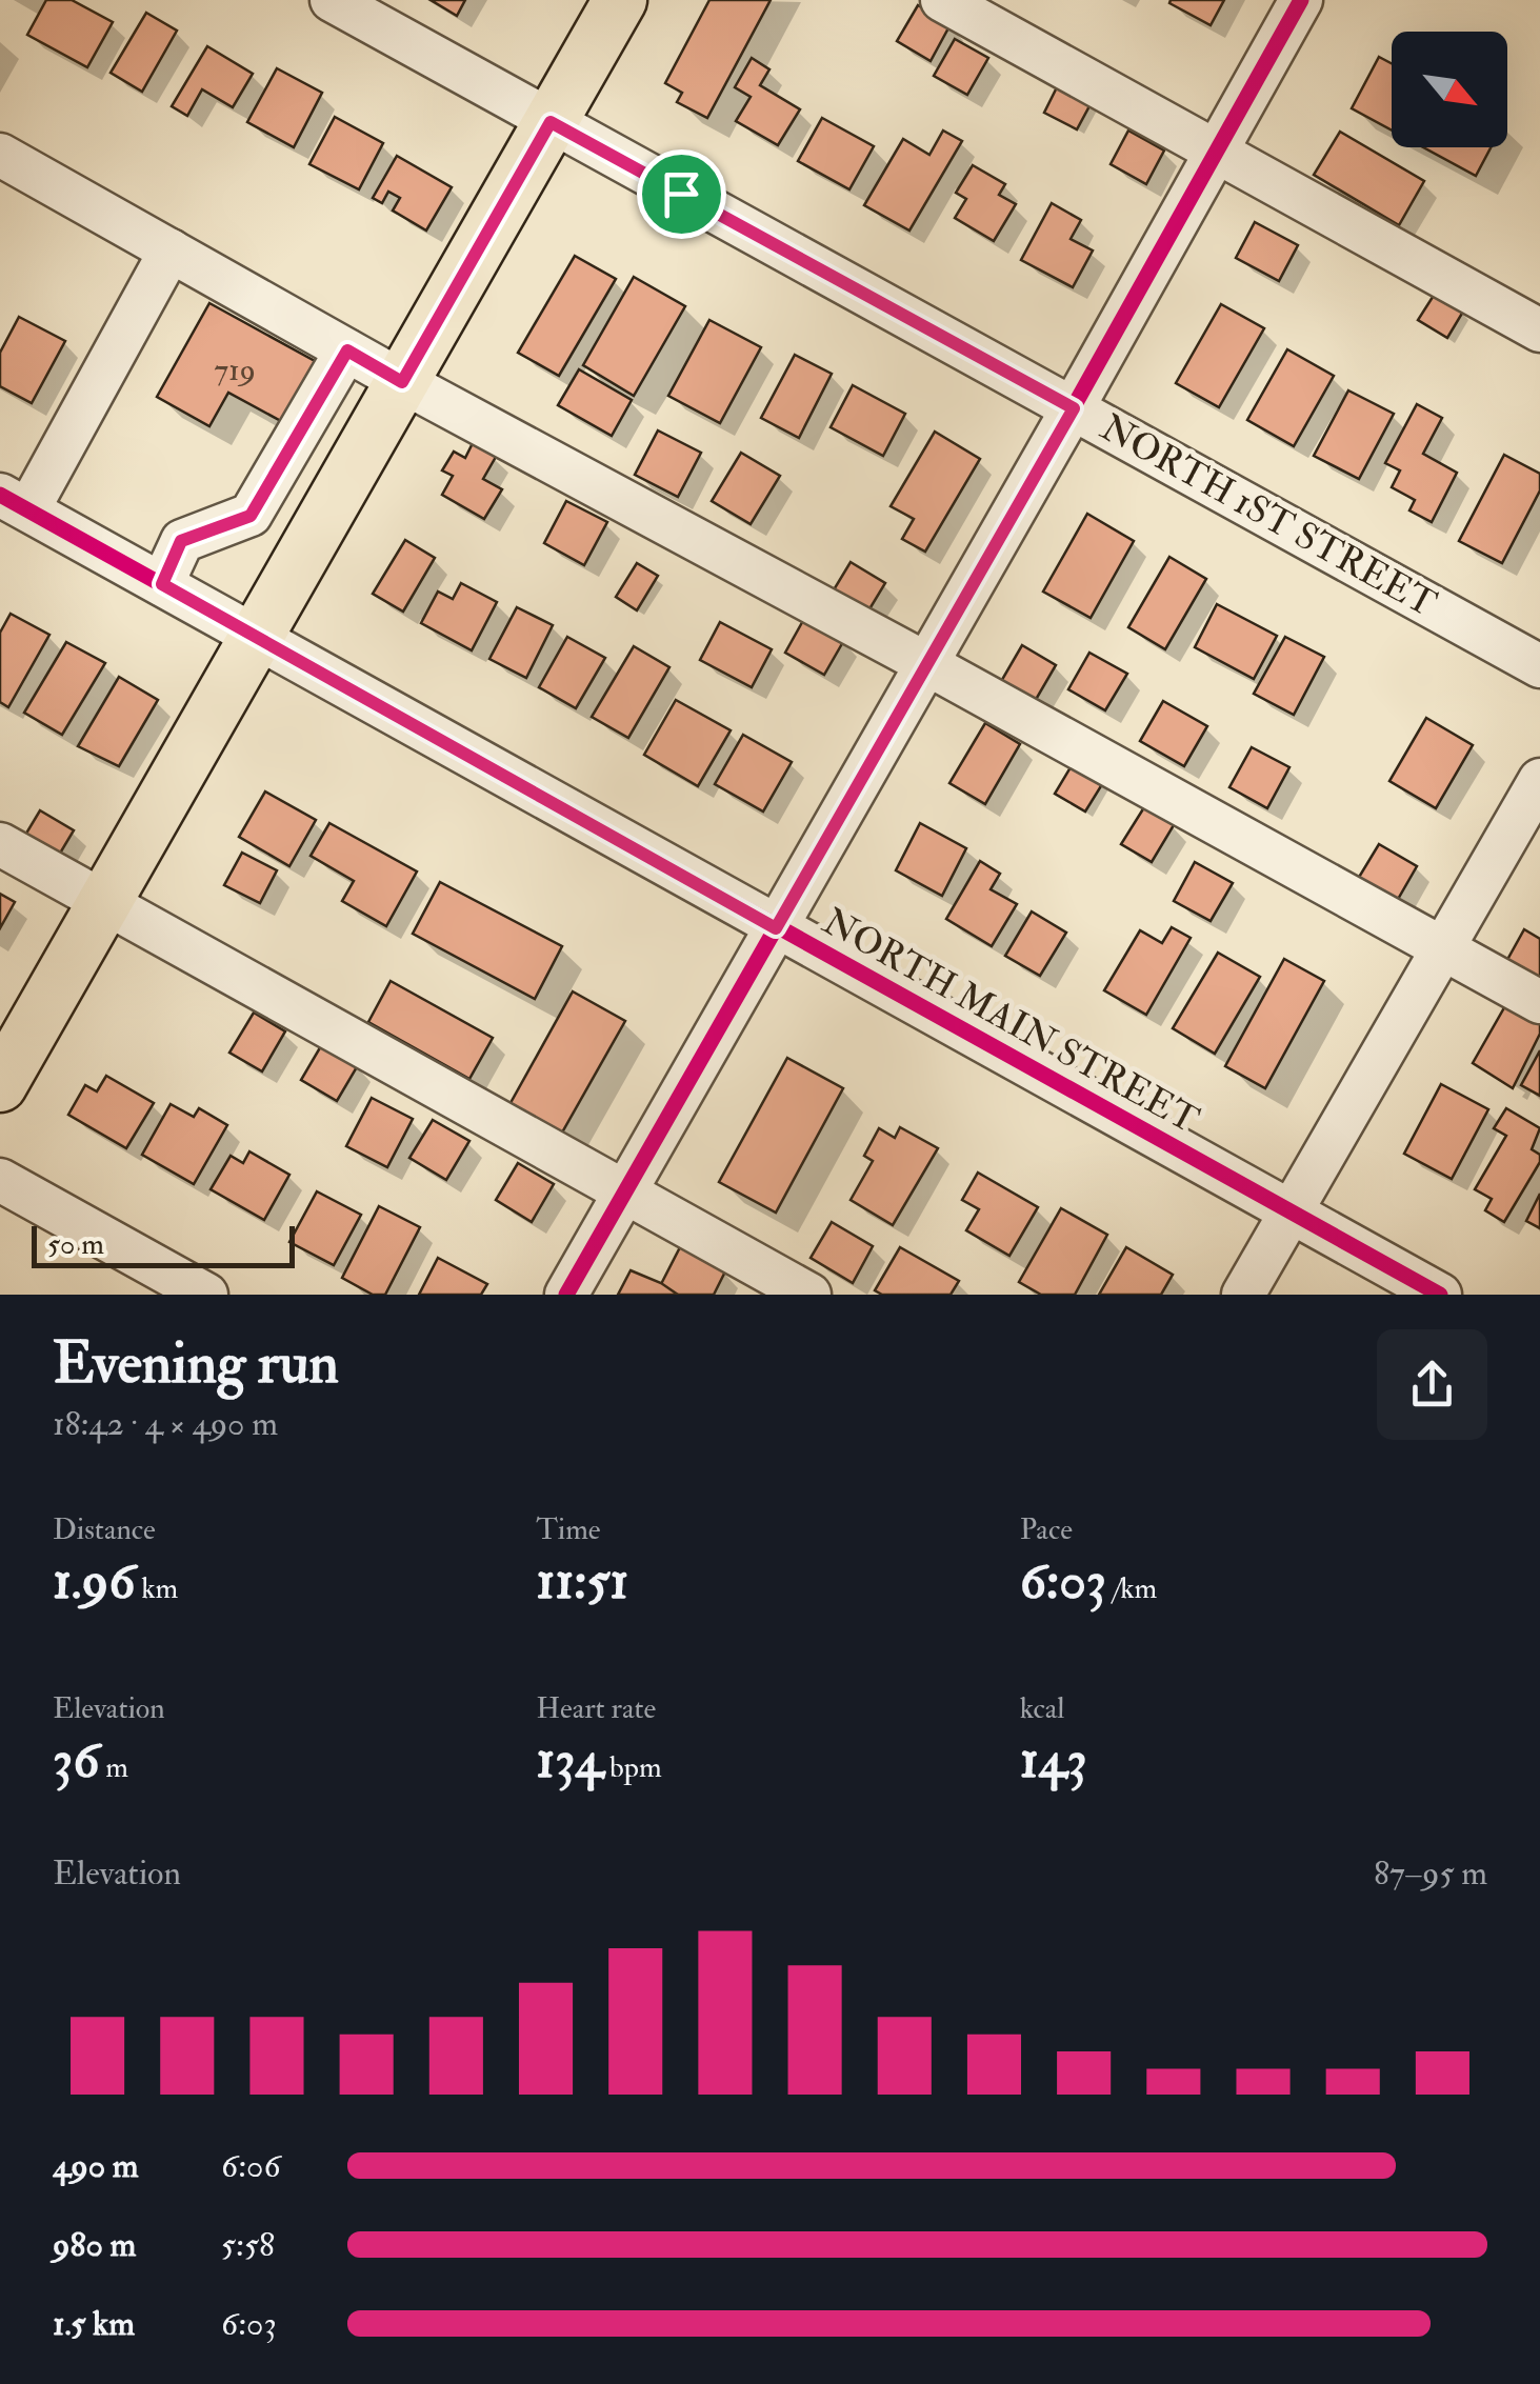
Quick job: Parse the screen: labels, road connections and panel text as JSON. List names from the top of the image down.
{
  "streets": {
    "street": ["NORTH 1ST STREET", "NORTH MAIN STREET"]
  },
  "house_numbers": ["719"],
  "scale_bar": "50 m",
  "north": "bottom right",
  "page": {
    "scale": "50 m",
    "heading": ["Evening run", "18:42 · 4 × 490 m"],
    "stats": [
      ["Distance", "1.96 km"],
      ["Time", "11:51"],
      ["Pace", "6:03 /km"],
      ["Elevation", "36 m"],
      ["Heart rate", "134 bpm"],
      ["kcal", "143"]
    ],
    "chart": ["Elevation", "87–95 m"],
    "list": [
      {
        "name": "490 m",
        "note": "6:06"
      },
      {
        "name": "980 m",
        "note": "5:58"
      },
      {
        "name": "1.5 km",
        "note": "6:03"
      }
    ]
  }
}
